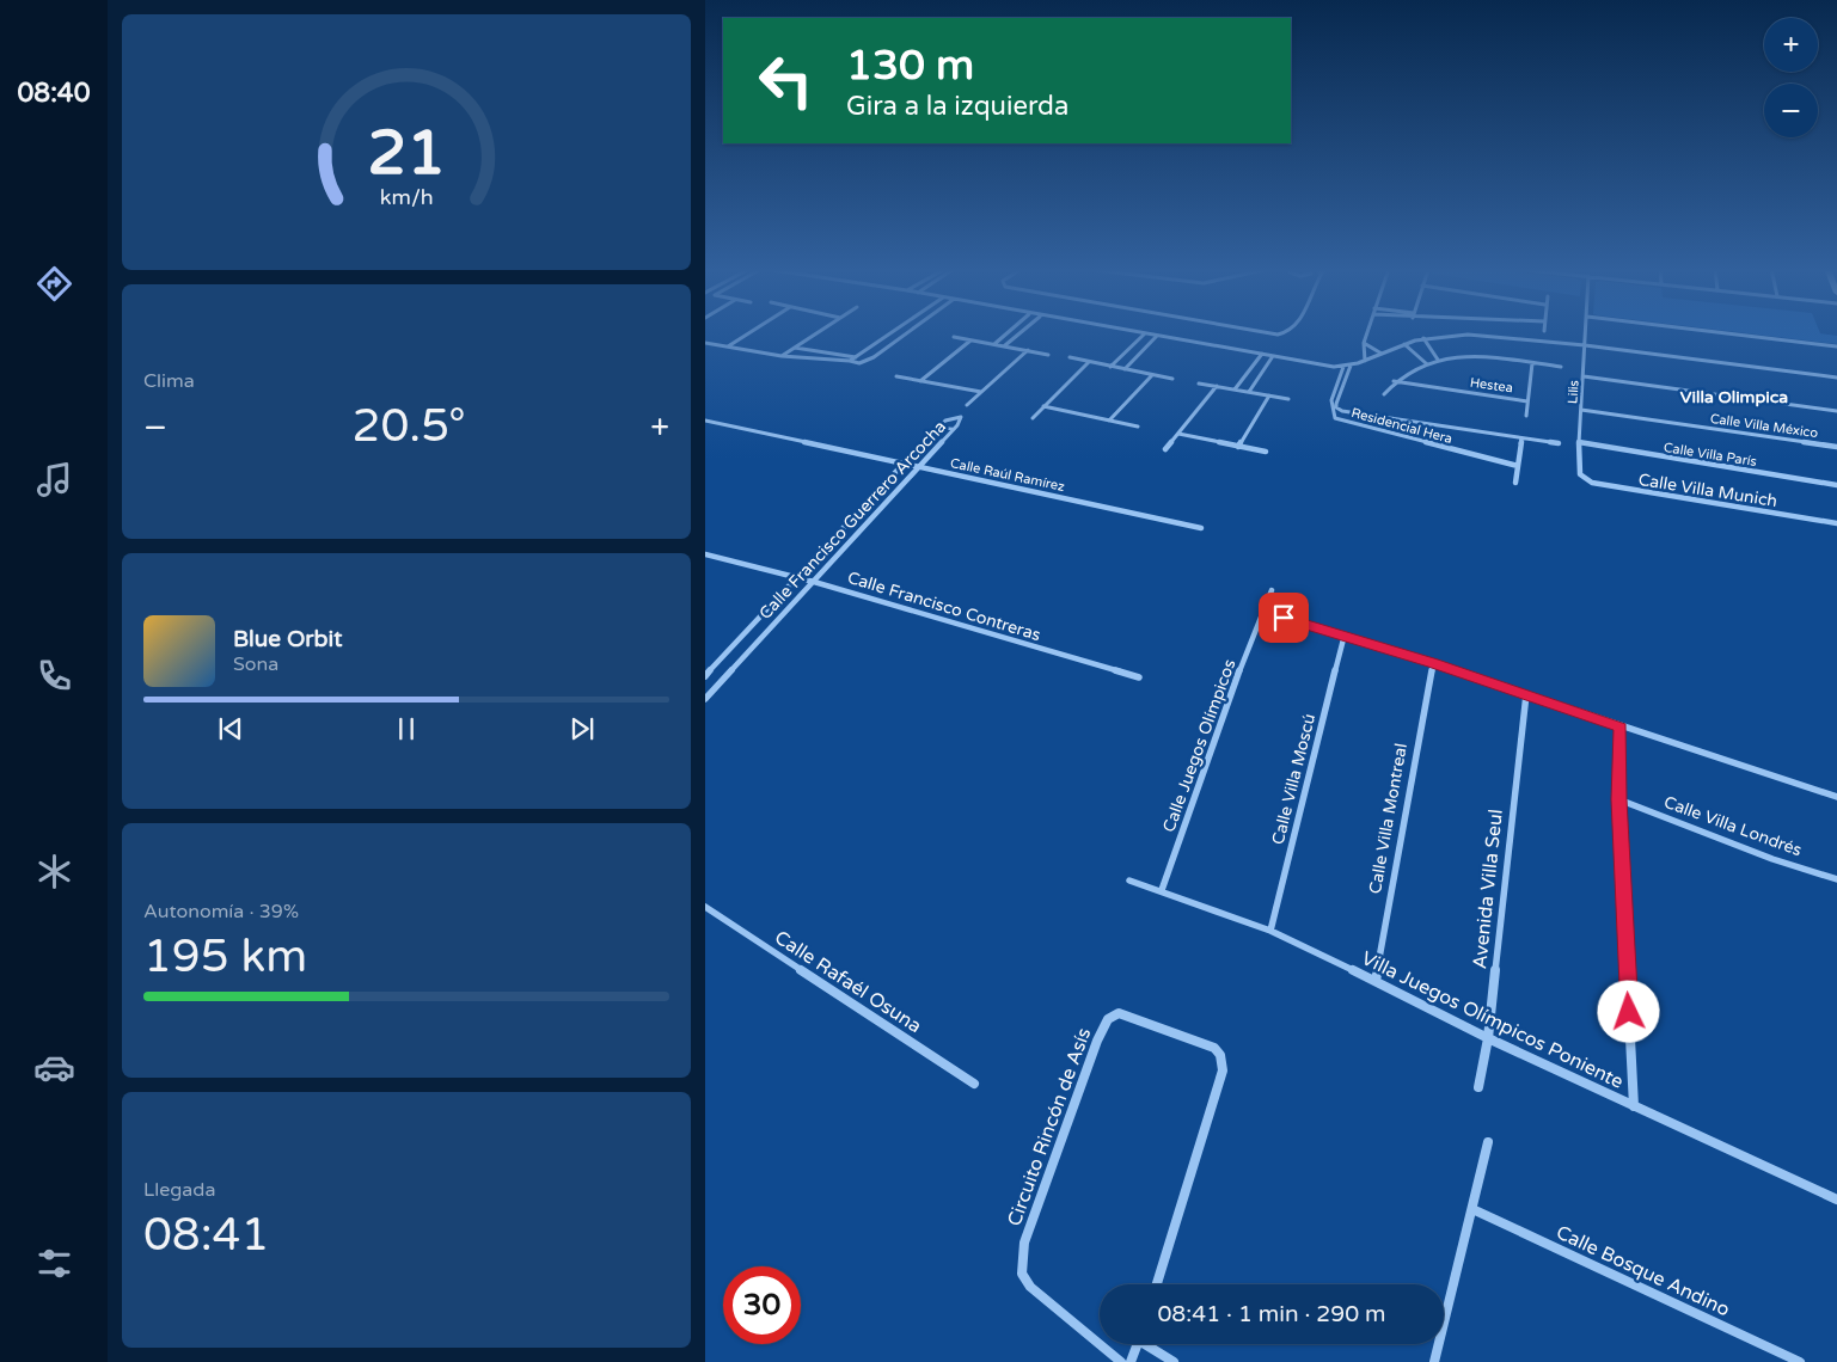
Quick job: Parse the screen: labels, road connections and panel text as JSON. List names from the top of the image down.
{
  "streets": {
    "street": [
      "Hestea",
      "Lilis",
      "Residencial Hera",
      "Calle Villa México",
      "Calle Villa París",
      "Calle Raúl Ramírez",
      "Calle Villa Munich",
      "Calle Francisco Guerrero Arcocha",
      "Calle Francisco Contreras",
      "Calle Juegos Olímpicos",
      "Calle Villa Moscú",
      "Calle Villa Montreal",
      "Calle Villa Londrés",
      "Avenida Villa Seul",
      "Calle Rafaél Osuna",
      "Villa Juegos Olímpicos Poniente",
      "Circuito Rincón de Asís",
      "Calle Bosque Andino"
    ]
  },
  "crossings": [
    ["Lilis", "Calle Villa México"],
    ["Lilis", "Calle Villa París"],
    ["Lilis", "Calle Villa Munich"],
    ["Calle Raúl Ramírez", "Calle Francisco Guerrero Arcocha"],
    ["Calle Francisco Guerrero Arcocha", "Calle Francisco Contreras"],
    ["Calle Juegos Olímpicos", "Villa Juegos Olímpicos Poniente"],
    ["Calle Villa Moscú", "Villa Juegos Olímpicos Poniente"],
    ["Calle Villa Montreal", "Villa Juegos Olímpicos Poniente"],
    ["Avenida Villa Seul", "Villa Juegos Olímpicos Poniente"]
  ],
  "districts": ["Villa Olimpica"],
  "page": {
    "tabs": "08:40",
    "map_buttons": ["+", "−"],
    "turn": ["130 m", "Gira a la izquierda"],
    "tile": [
      "Clima",
      ["Autonomía · 39%", "195 km"],
      ["Llegada", "08:41"]
    ],
    "heat": ["−", "20.5°", "+"],
    "song": ["Blue Orbit", "Sona"],
    "limit": "30",
    "trip": "08:41 · 1 min · 290 m",
    "gauge": ["21", "km/h"]
  }
}
